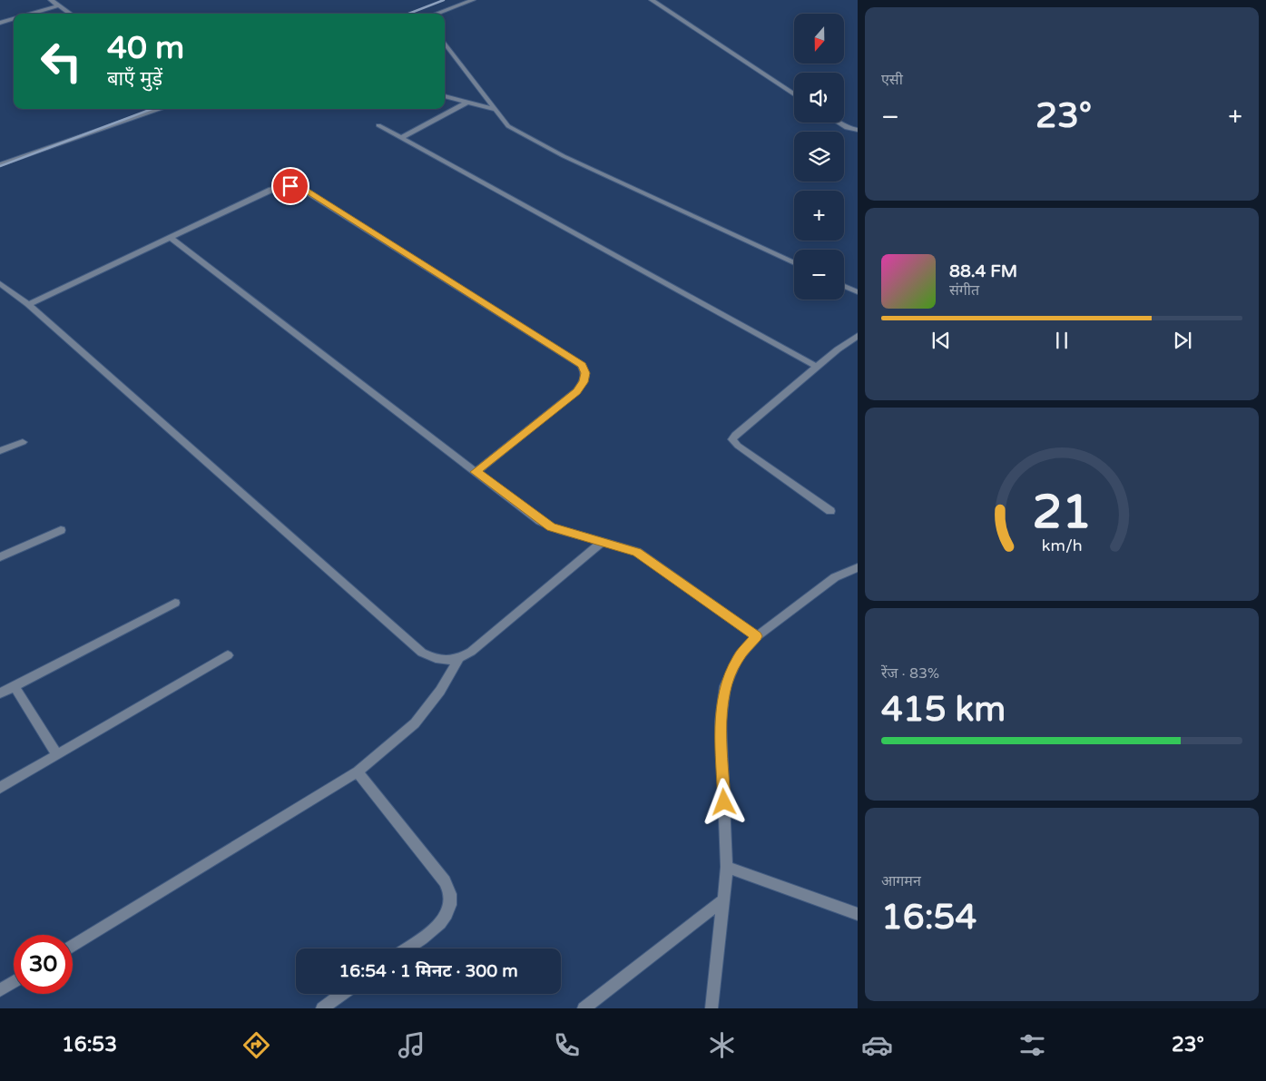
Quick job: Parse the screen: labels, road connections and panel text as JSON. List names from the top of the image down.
{
  "north": "bottom",
  "page": {
    "tile": [
      "एसी",
      ["रेंज · 83%", "415 km"],
      ["आगमन", "16:54"]
    ],
    "map_buttons": ["+", "−"],
    "turn": ["40 m", "बाएँ मुड़ें"],
    "heat": ["−", "23°", "+"],
    "song": ["88.4 FM", "संगीत"],
    "limit": "30",
    "trip": "16:54 · 1 मिनट · 300 m",
    "tabs": ["16:53", "23°"],
    "gauge": ["21", "km/h"]
  }
}
